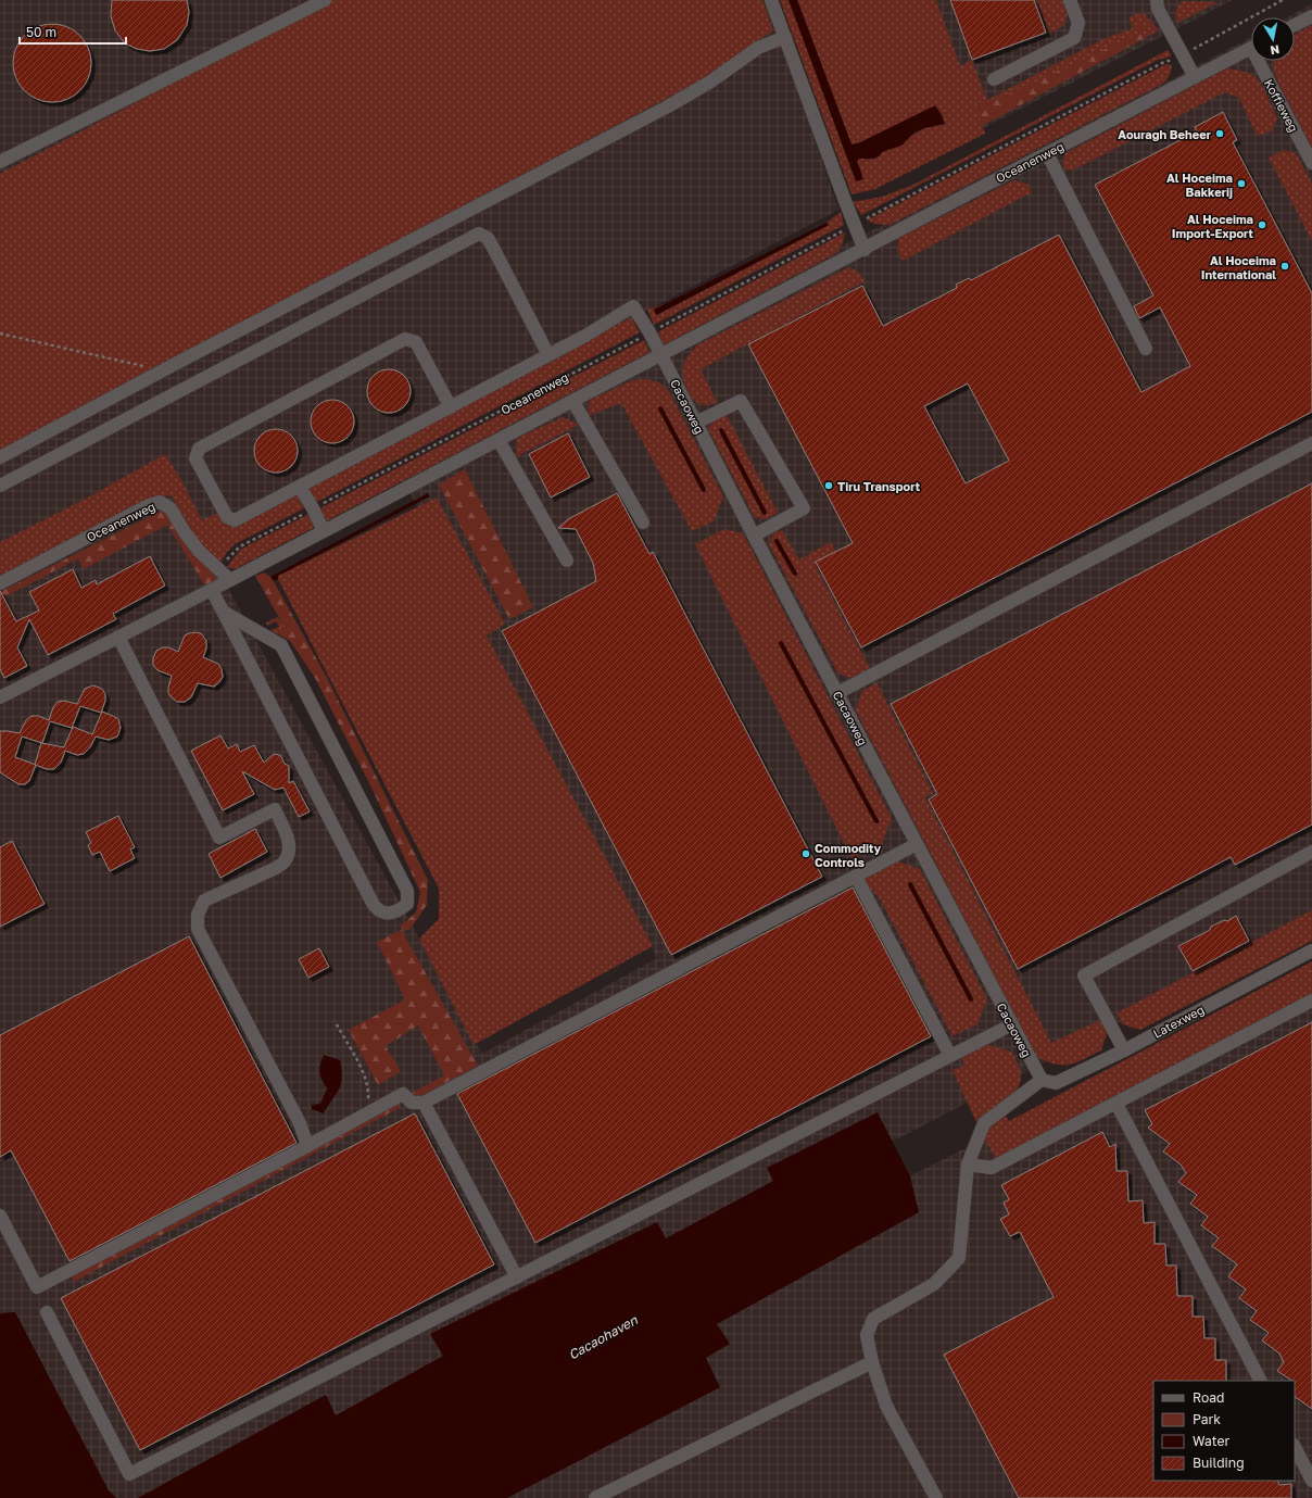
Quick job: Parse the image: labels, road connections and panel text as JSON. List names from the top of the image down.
{
  "streets": {
    "street": [
      "Koffieweg",
      "Oceanenweg",
      "Cacaoweg",
      "Latexweg"
    ]
  },
  "crossings": [
    ["Oceanenweg", "Cacaoweg"],
    ["Cacaoweg", "Latexweg"]
  ],
  "water": ["Cacaohaven"],
  "places": [
    "Aouragh Beheer",
    "Al Hoceima Bakkerij",
    "Al Hoceima Import-Export",
    "Al Hoceima International",
    "Tiru Transport",
    "Commodity Controls"
  ],
  "legend": [
    "Road",
    "Park",
    "Water",
    "Building"
  ],
  "scale_bar": "50 m",
  "north": "bottom"
}
